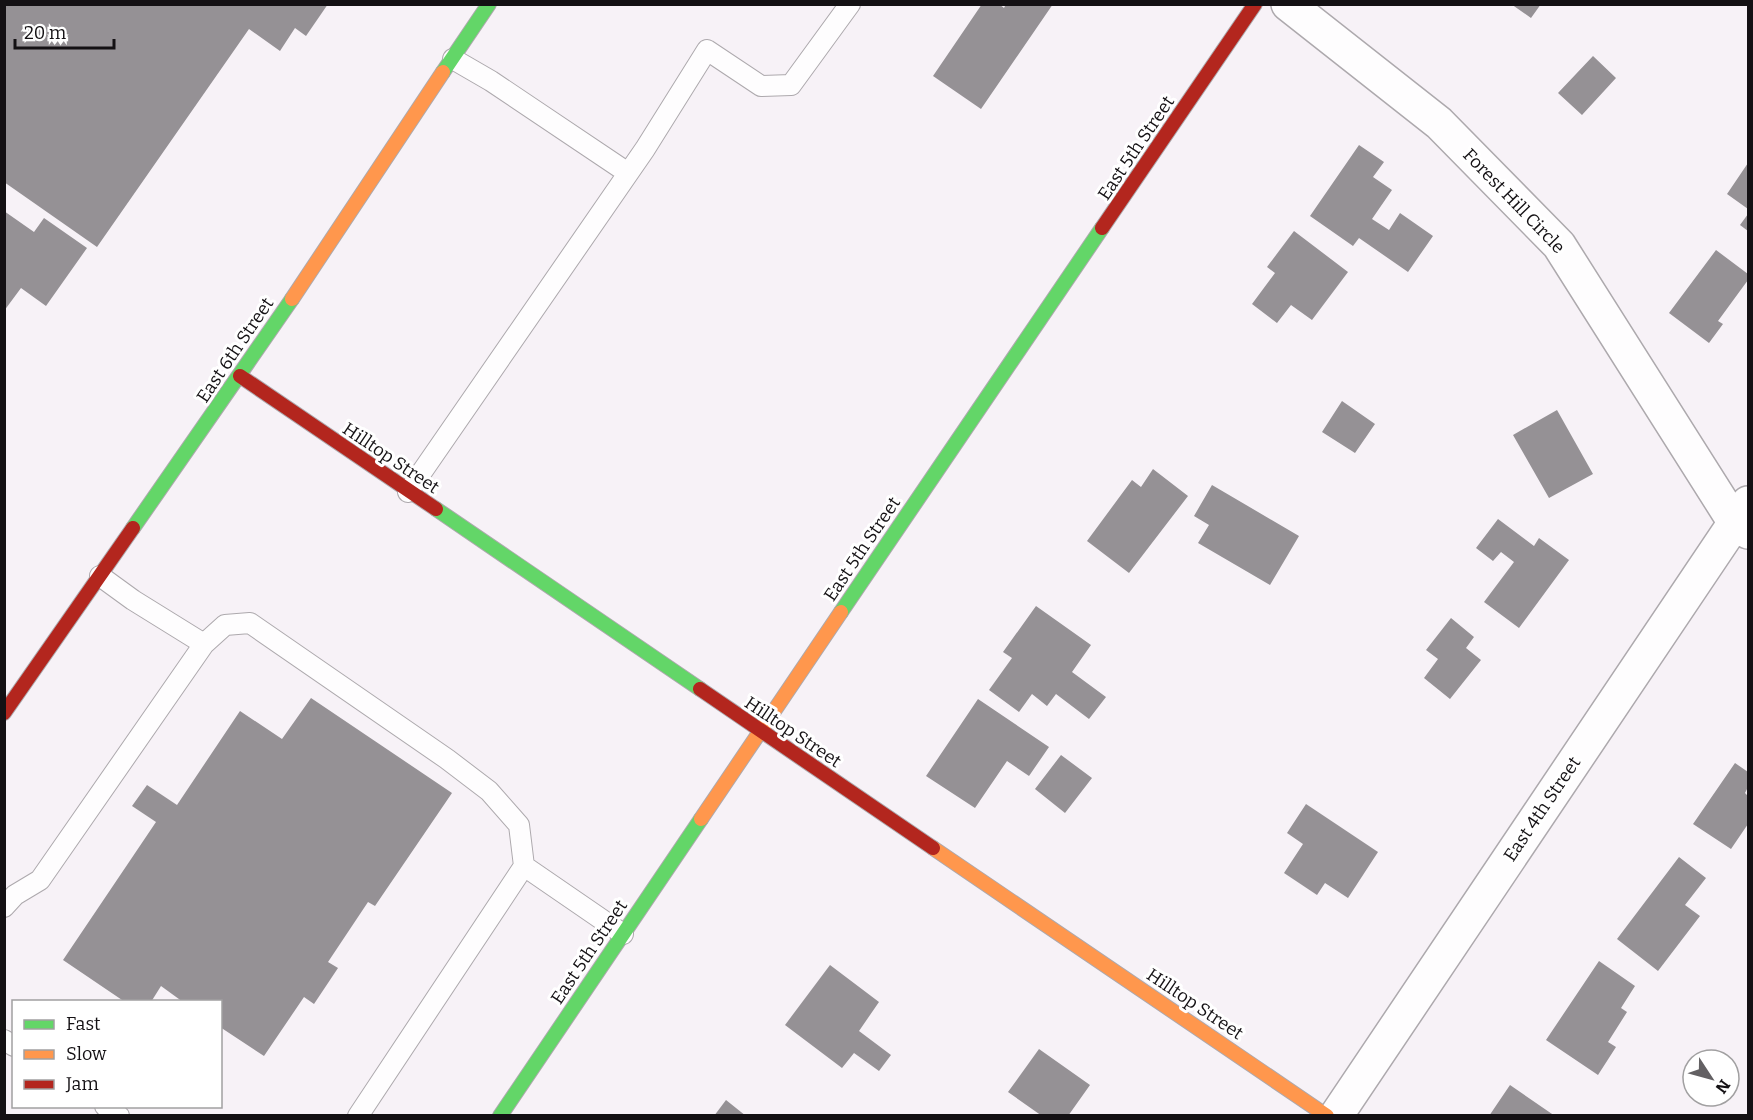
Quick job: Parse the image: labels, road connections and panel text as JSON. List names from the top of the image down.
{
  "streets": {
    "street": [
      "East 5th Street",
      "Forest Hill Circle",
      "East 6th Street",
      "Hilltop Street",
      "East 4th Street"
    ]
  },
  "crossings": [
    ["East 5th Street", "Hilltop Street"],
    ["Forest Hill Circle", "East 4th Street"],
    ["East 6th Street", "Hilltop Street"]
  ],
  "legend": ["Fast", "Slow", "Jam"],
  "scale_bar": "20 m",
  "north": "bottom right"
}
